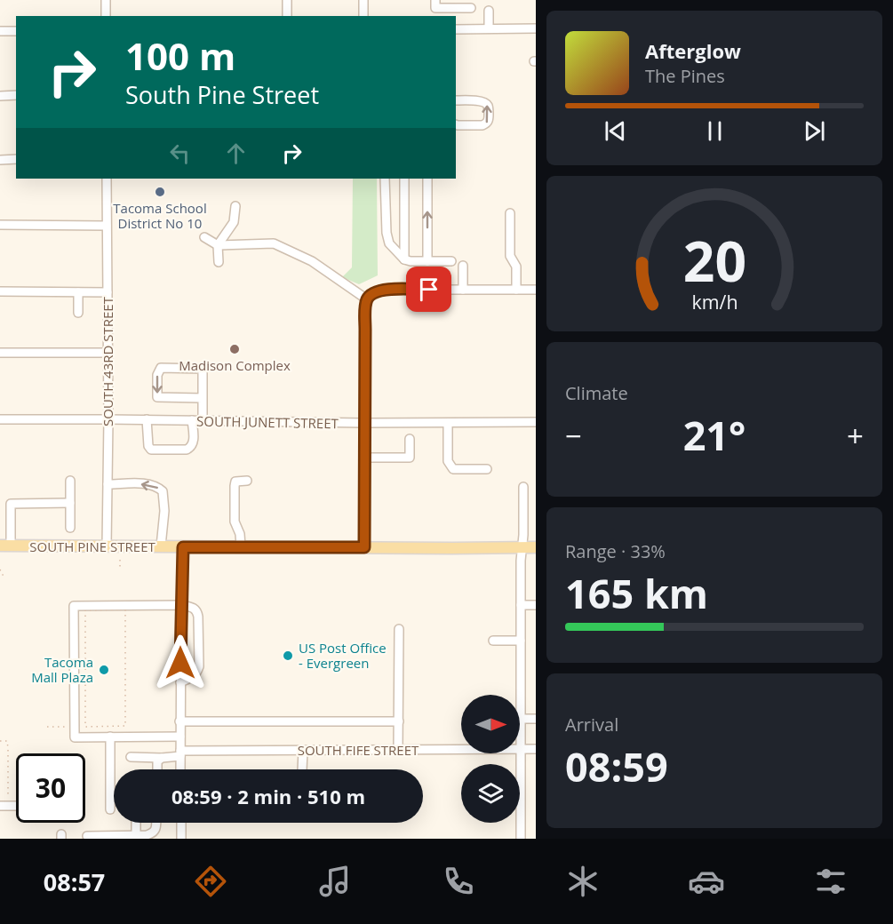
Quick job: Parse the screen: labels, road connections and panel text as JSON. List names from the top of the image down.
{
  "streets": {
    "main road": ["SOUTH PINE STREET"],
    "street": ["SOUTH 43RD STREET", "SOUTH JUNETT STREET", "SOUTH FIFE STREET"]
  },
  "crossings": [
    ["SOUTH 43RD STREET", "SOUTH JUNETT STREET"],
    ["SOUTH 43RD STREET", "SOUTH PINE STREET"]
  ],
  "places": [
    "Tacoma School District No 10",
    "Madison Complex",
    "US Post Office - Evergreen",
    "Tacoma Mall Plaza"
  ],
  "north": "right",
  "page": {
    "turn": ["100 m", "South Pine Street"],
    "song": ["Afterglow", "The Pines"],
    "tile": [
      "Climate",
      ["Range · 33%", "165 km"],
      ["Arrival", "08:59"]
    ],
    "heat": ["−", "21°", "+"],
    "limit": "30",
    "trip": "08:59 · 2 min · 510 m",
    "tabs": "08:57",
    "gauge": ["20", "km/h"]
  }
}
